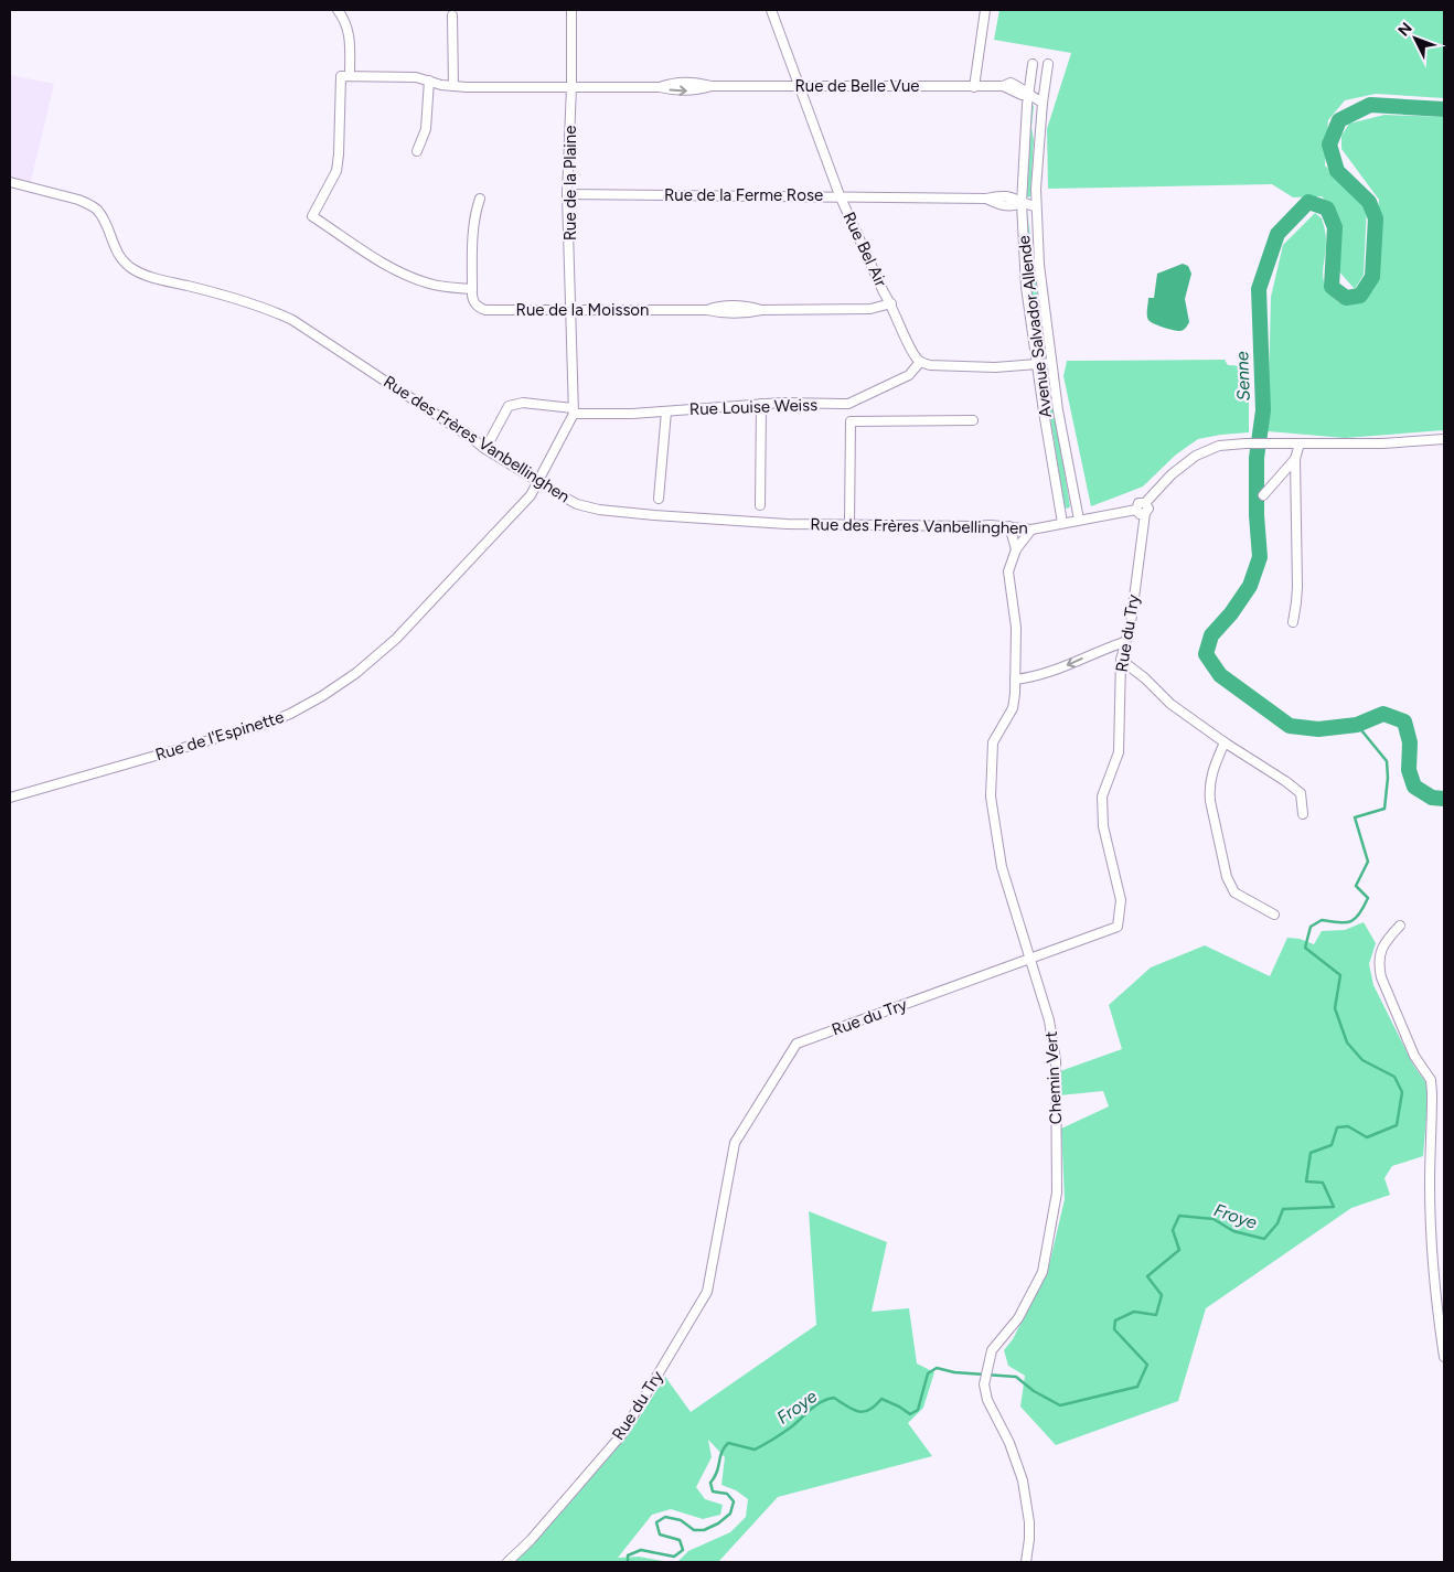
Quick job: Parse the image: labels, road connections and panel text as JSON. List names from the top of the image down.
{
  "streets": {
    "street": [
      "Rue de Belle Vue",
      "Rue de la Plaine",
      "Rue de la Ferme Rose",
      "Rue Bel Air",
      "Rue de la Moisson",
      "Avenue Salvador Allende",
      "Rue Louise Weiss",
      "Rue des Frères Vanbellinghen",
      "Rue du Try",
      "Rue de l'Espinette",
      "Chemin Vert"
    ]
  },
  "crossings": [
    ["Rue de Belle Vue", "Rue de la Plaine"],
    ["Rue de Belle Vue", "Rue Bel Air"],
    ["Rue de Belle Vue", "Avenue Salvador Allende"],
    ["Rue de la Plaine", "Rue de la Ferme Rose"],
    ["Rue de la Plaine", "Rue de la Moisson"],
    ["Rue de la Plaine", "Rue Louise Weiss"],
    ["Rue de la Plaine", "Rue de l'Espinette"],
    ["Rue de la Ferme Rose", "Rue Bel Air"],
    ["Rue de la Ferme Rose", "Avenue Salvador Allende"],
    ["Rue Bel Air", "Rue de la Moisson"],
    ["Rue Bel Air", "Rue Louise Weiss"],
    ["Avenue Salvador Allende", "Rue des Frères Vanbellinghen"],
    ["Rue Louise Weiss", "Rue des Frères Vanbellinghen"],
    ["Rue Louise Weiss", "Rue de l'Espinette"],
    ["Rue des Frères Vanbellinghen", "Rue du Try"],
    ["Rue des Frères Vanbellinghen", "Rue de l'Espinette"],
    ["Rue des Frères Vanbellinghen", "Chemin Vert"],
    ["Rue du Try", "Chemin Vert"]
  ],
  "water": ["Senne", "Froye"],
  "north": "top left"
}
